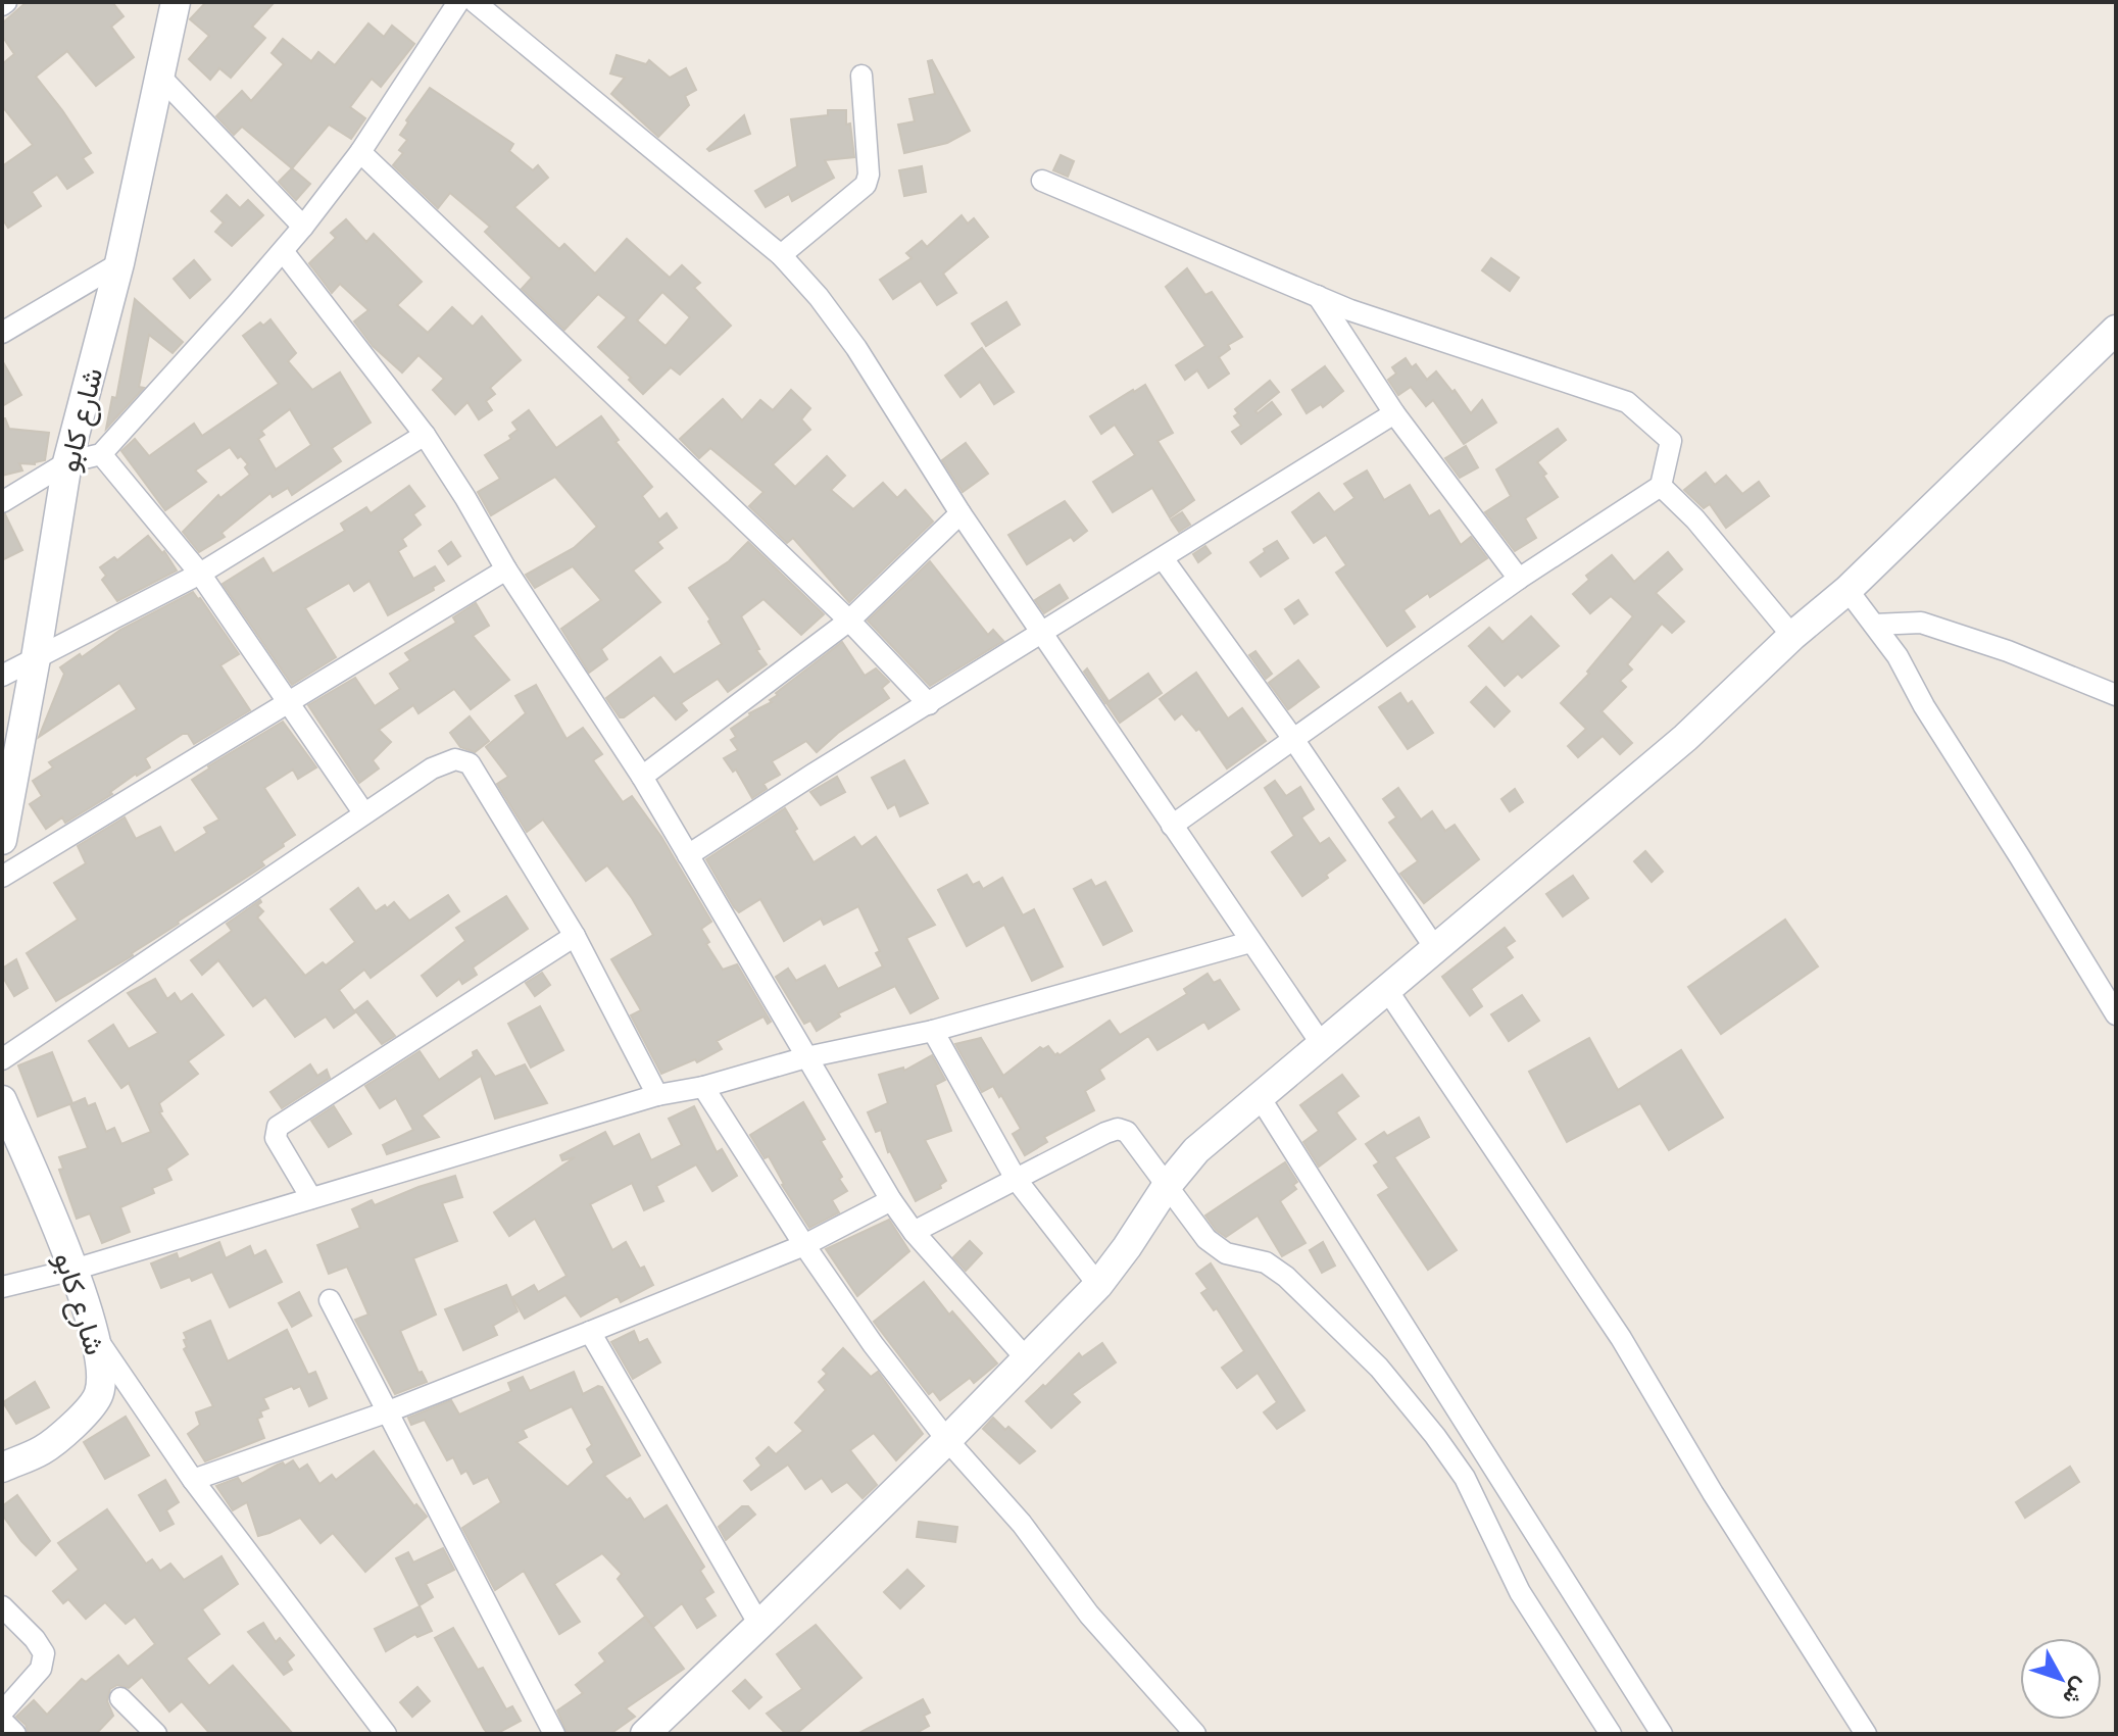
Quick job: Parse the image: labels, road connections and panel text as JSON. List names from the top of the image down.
{
  "streets": {
    "street": ["شارع كابو"]
  },
  "north": "bottom right"
}
